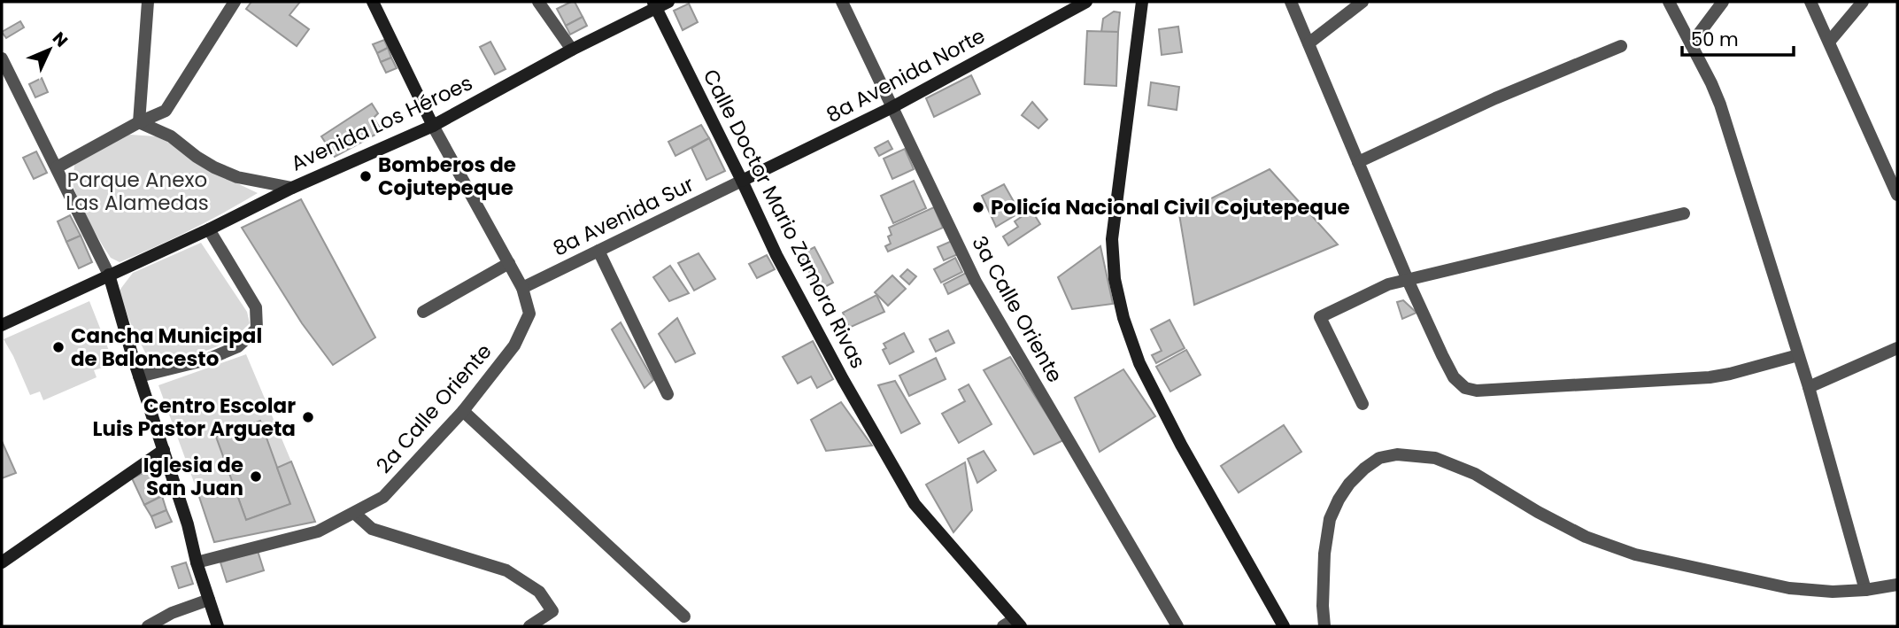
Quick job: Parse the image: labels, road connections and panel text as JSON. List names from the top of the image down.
{
  "streets": {
    "main road": [
      "8a Avenida Norte",
      "Avenida Los Héroes",
      "Calle Doctor Mario Zamora Rivas",
      "2a Calle Oriente"
    ],
    "street": ["8a Avenida Sur", "3a Calle Oriente"]
  },
  "crossings": [
    ["8a Avenida Norte", "8a Avenida Sur"],
    ["8a Avenida Norte", "Calle Doctor Mario Zamora Rivas"],
    ["8a Avenida Norte", "3a Calle Oriente"],
    ["Avenida Los Héroes", "Calle Doctor Mario Zamora Rivas"],
    ["Avenida Los Héroes", "2a Calle Oriente"],
    ["8a Avenida Sur", "Calle Doctor Mario Zamora Rivas"],
    ["8a Avenida Sur", "2a Calle Oriente"]
  ],
  "parks": ["Parque Anexo Las Alamedas"],
  "places": [
    "Bomberos de Cojutepeque",
    "Policía Nacional Civil Cojutepeque",
    "Cancha Municipal de Baloncesto",
    "Centro Escolar Luis Pastor Argueta",
    "Iglesia de San Juan"
  ],
  "scale_bar": "50 m",
  "north": "top right"
}
